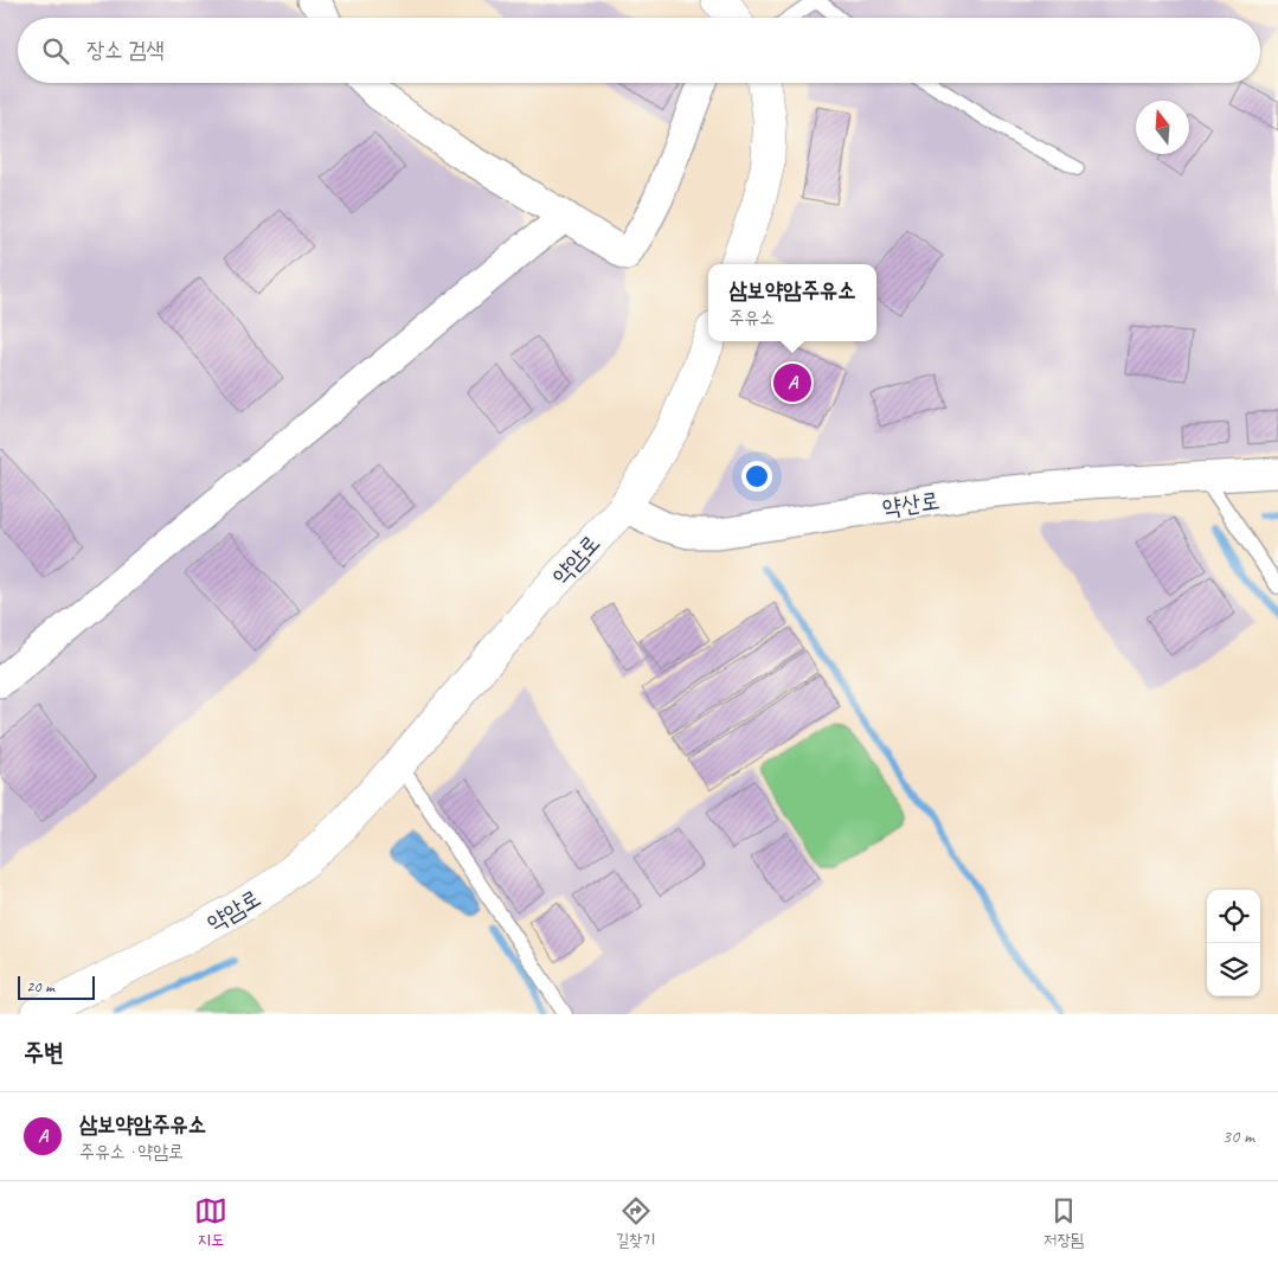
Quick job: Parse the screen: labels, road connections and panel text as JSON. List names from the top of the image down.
{
  "streets": {
    "street": ["약산로", "약암로"]
  },
  "crossings": [
    ["약산로", "약암로"]
  ],
  "scale_bar": "20 m",
  "north": "top",
  "page": {
    "search": "장소 검색",
    "popup": ["삼보약암주유소", "주유소"],
    "pins": "A",
    "scale": "20 m",
    "heading": "주변",
    "list": [
      {
        "mark": "A",
        "name": "삼보약암주유소",
        "note": "주유소 · 약암로",
        "value": "30 m"
      }
    ],
    "nav": ["지도", "길찾기", "저장됨"]
  }
}
